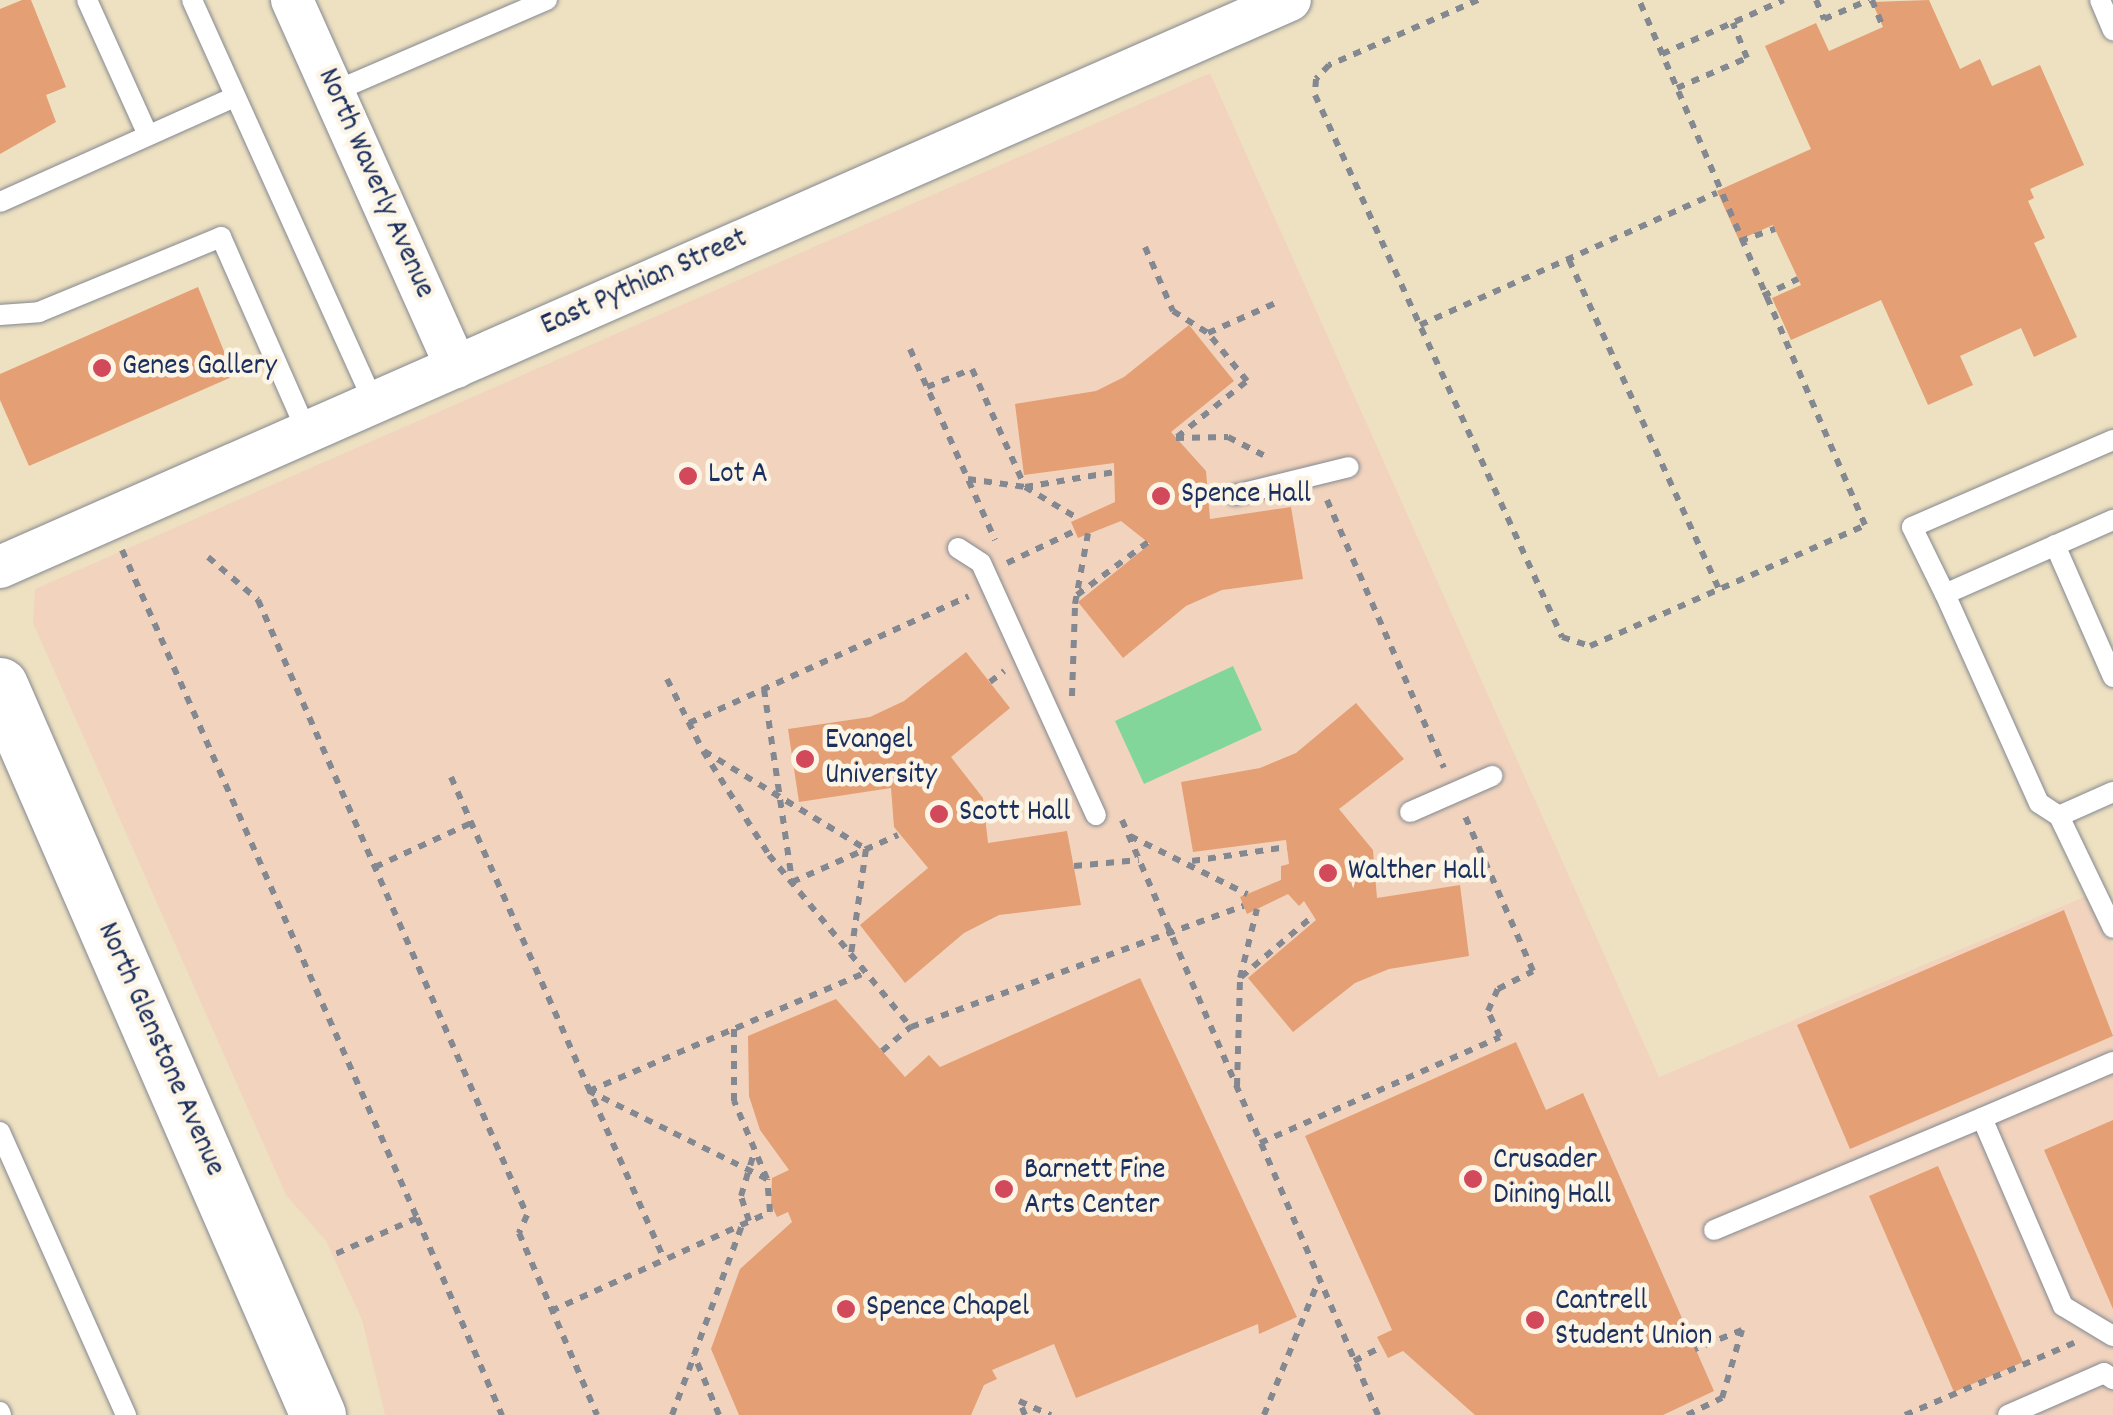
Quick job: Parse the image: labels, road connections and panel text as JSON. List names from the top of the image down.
{
  "streets": {
    "main road": ["North Glenstone Avenue"],
    "street": ["North Waverly Avenue", "East Pythian Street"]
  },
  "crossings": [
    ["North Waverly Avenue", "East Pythian Street"]
  ],
  "places": [
    "Genes Gallery",
    "Lot A",
    "Spence Hall",
    "Evangel University",
    "Scott Hall",
    "Walther Hall",
    "Crusader Dining Hall",
    "Barnett Fine Arts Center",
    "Spence Chapel",
    "Cantrell Student Union"
  ]
}
